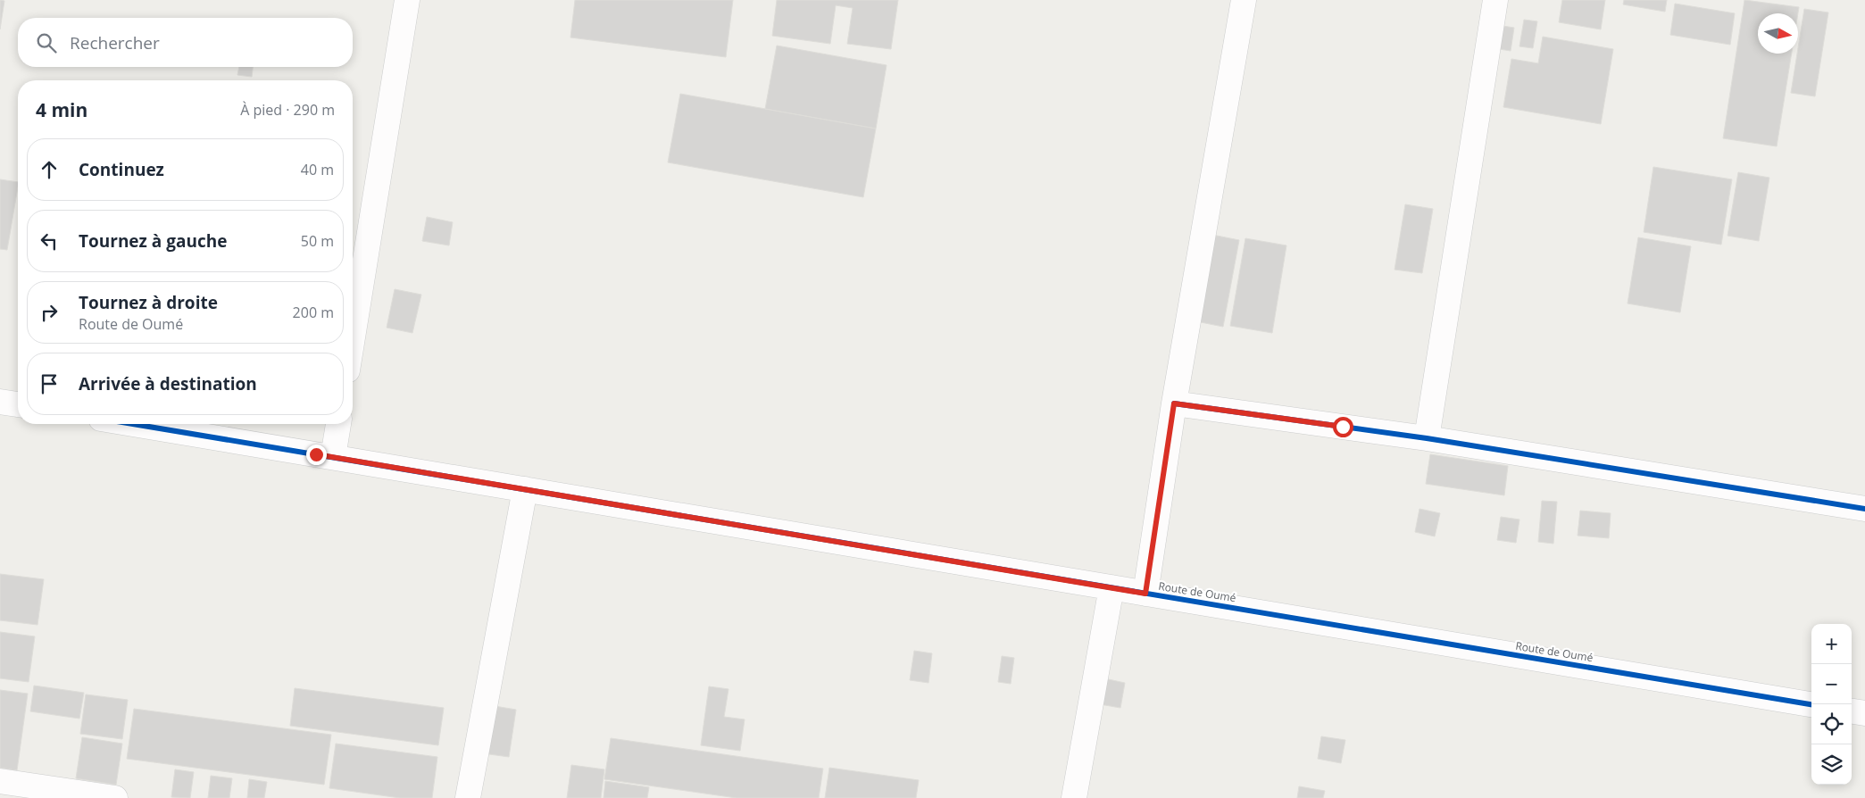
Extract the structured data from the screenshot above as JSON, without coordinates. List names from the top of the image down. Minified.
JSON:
{"streets":{"street":["Route de Oumé"]},"north":"right","page":{"search":"Rechercher","heading":["4 min","À pied · 290 m"],"list":[["Continuez","40 m"],["Tournez à gauche","50 m"],["Tournez à droite","Route de Oumé","200 m"],"Arrivée à destination"],"map_buttons":["+","−"]}}
